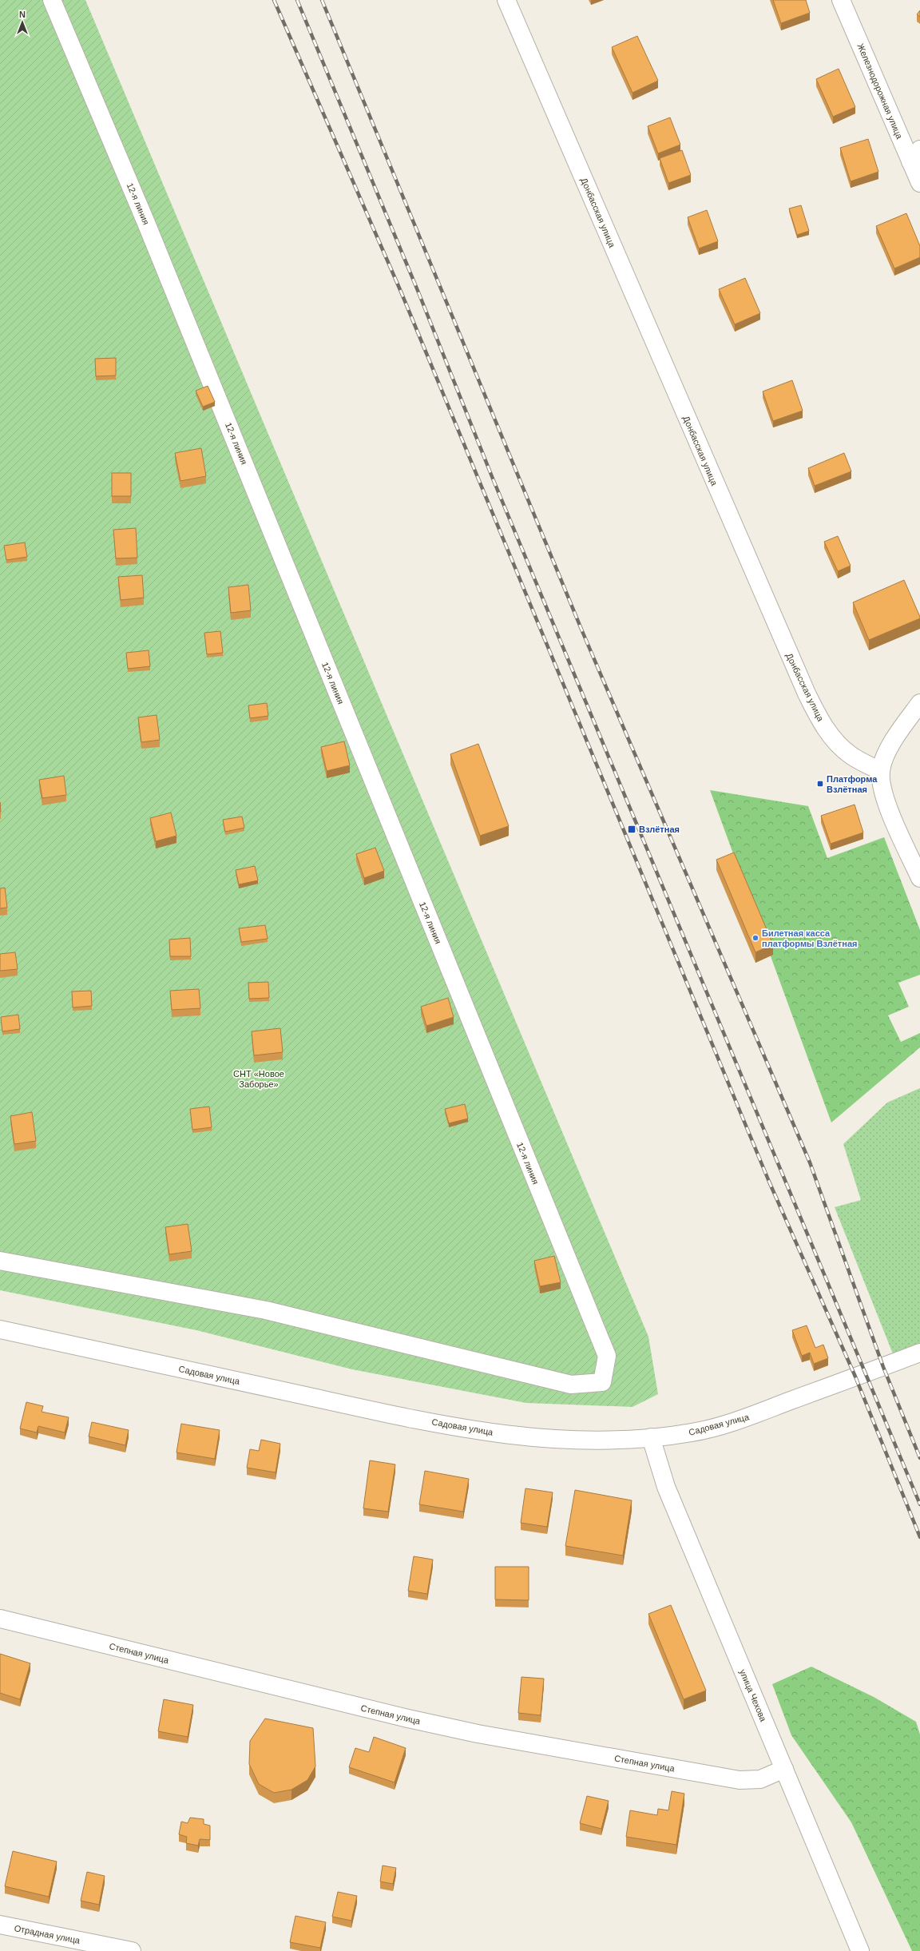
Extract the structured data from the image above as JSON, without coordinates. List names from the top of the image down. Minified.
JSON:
{"streets":{"street":["Железнодорожная улица","12-я линия","Донбасская улица","Садовая улица","Степная улица","улица Чехова","Отрадная улица"]},"crossings":[["Садовая улица","улица Чехова"],["Степная улица","улица Чехова"]],"parks":["СНТ «Новое Заборье»"],"places":{"transit":["Платформа Взлётная","Взлётная"],"other":["Билетная касса платформы Взлётная"]},"north":"top"}
